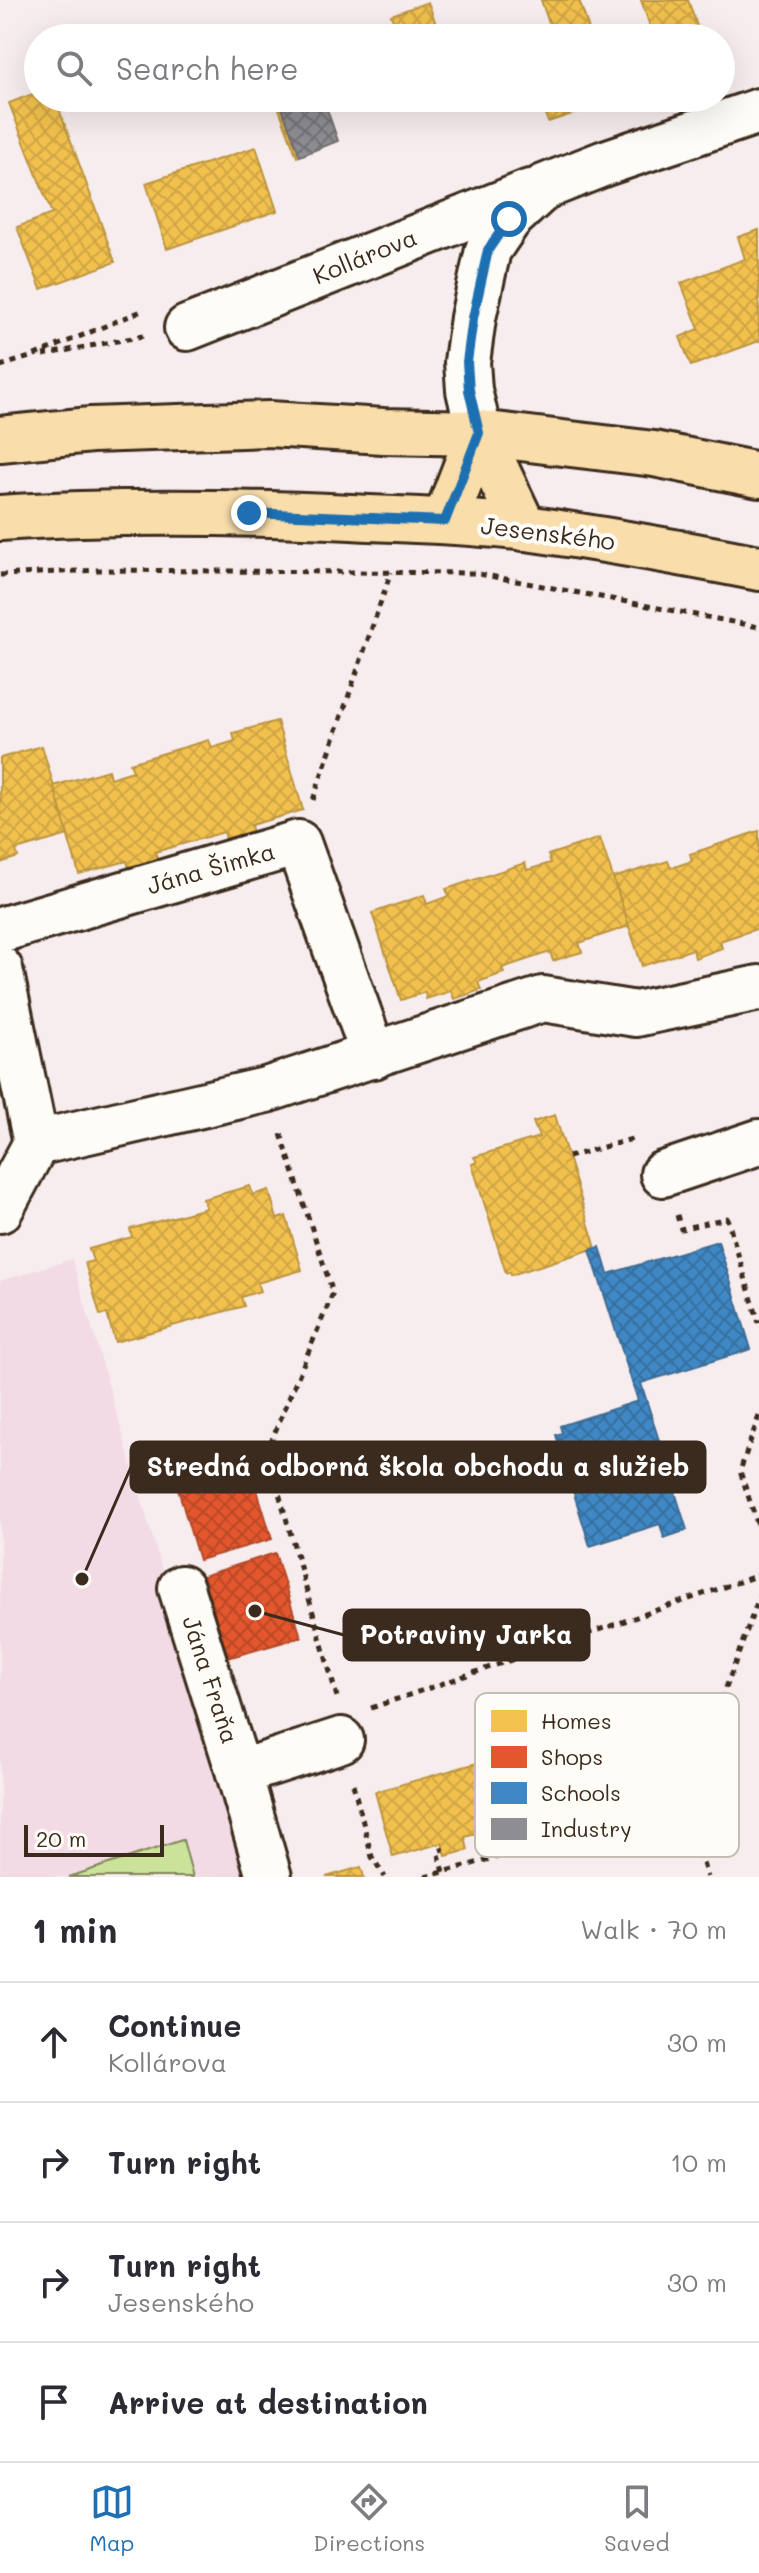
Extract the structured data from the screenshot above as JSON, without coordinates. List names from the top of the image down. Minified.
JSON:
{"streets":{"main road":["Jesenského"],"street":["Kollárova","Jána Šimka","Jána Fraňa"]},"places":["Stredná odborná škola obchodu a služieb","Potraviny Jarka"],"legend":["Homes","Shops","Schools","Industry"],"scale_bar":"20 m","page":{"search":"Search here","scale":"20 m","heading":["1 min","Walk · 70 m"],"list":[["Continue","Kollárova","30 m"],["Turn right","10 m"],["Turn right","Jesenského","30 m"],"Arrive at destination"],"nav":["Map","Directions","Saved"]}}
